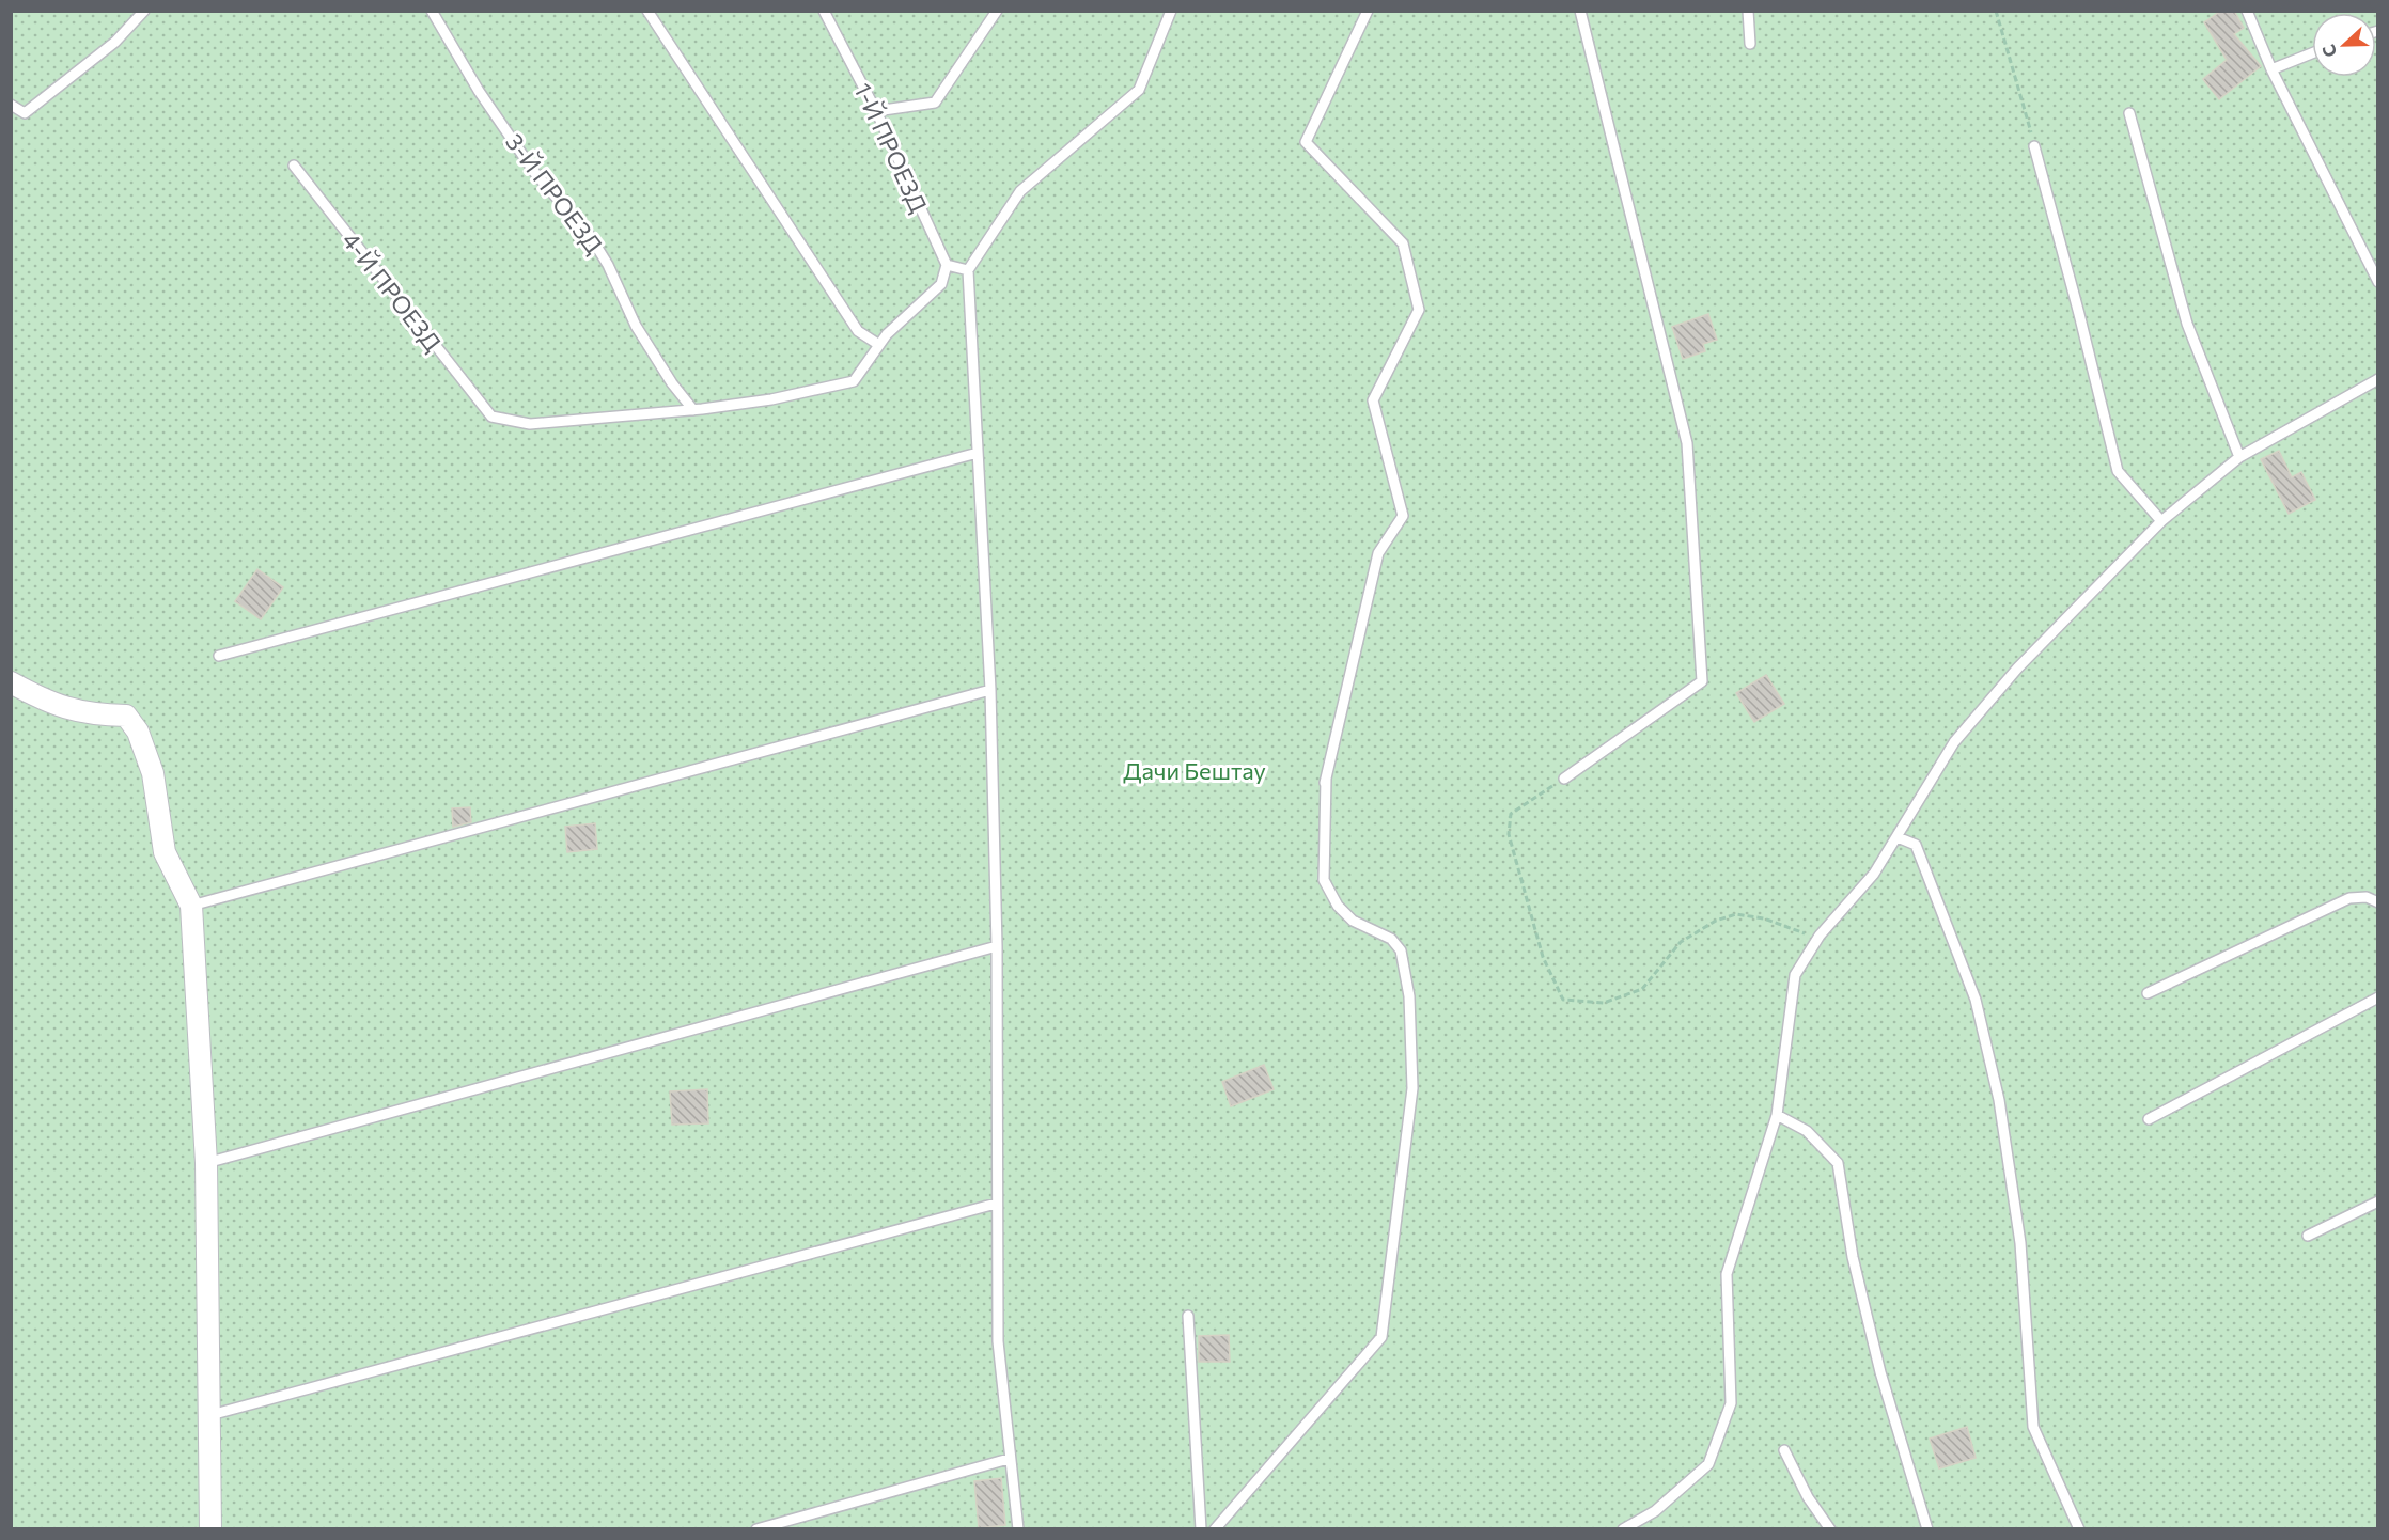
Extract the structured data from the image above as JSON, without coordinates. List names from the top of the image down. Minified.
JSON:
{"streets":{"lane":["1-Й ПРОЕЗД","3-Й ПРОЕЗД","4-Й ПРОЕЗД"]},"crossings":[["3-Й ПРОЕЗД","4-Й ПРОЕЗД"]],"parks":["Дачи Бештау"],"north":"left"}
